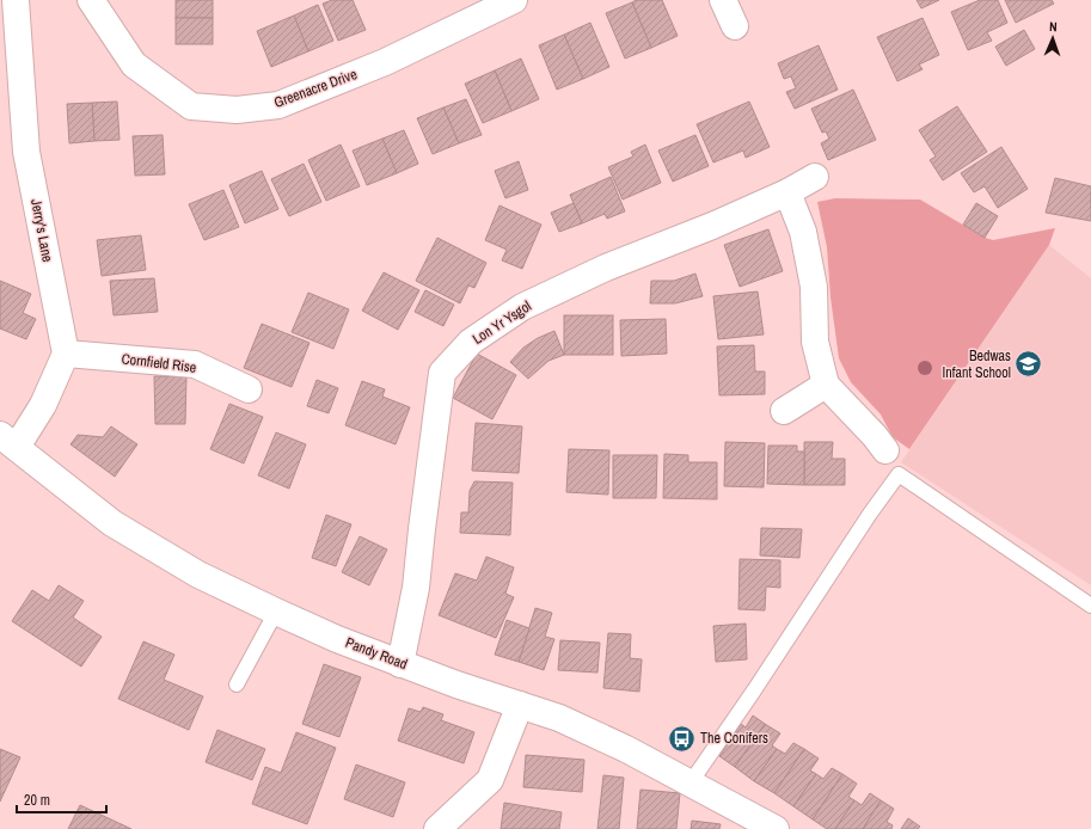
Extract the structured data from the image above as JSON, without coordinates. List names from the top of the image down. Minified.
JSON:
{"streets":{"street":["Greenacre Drive","Jerry's Lane","Lon Yr Ysgol","Cornfield Rise","Pandy Road"]},"crossings":[["Jerry's Lane","Cornfield Rise"],["Lon Yr Ysgol","Pandy Road"]],"places":{"school or university":["Bedwas Infant School"],"bus stop":["The Conifers"]},"scale_bar":"20 m","north":"top"}
